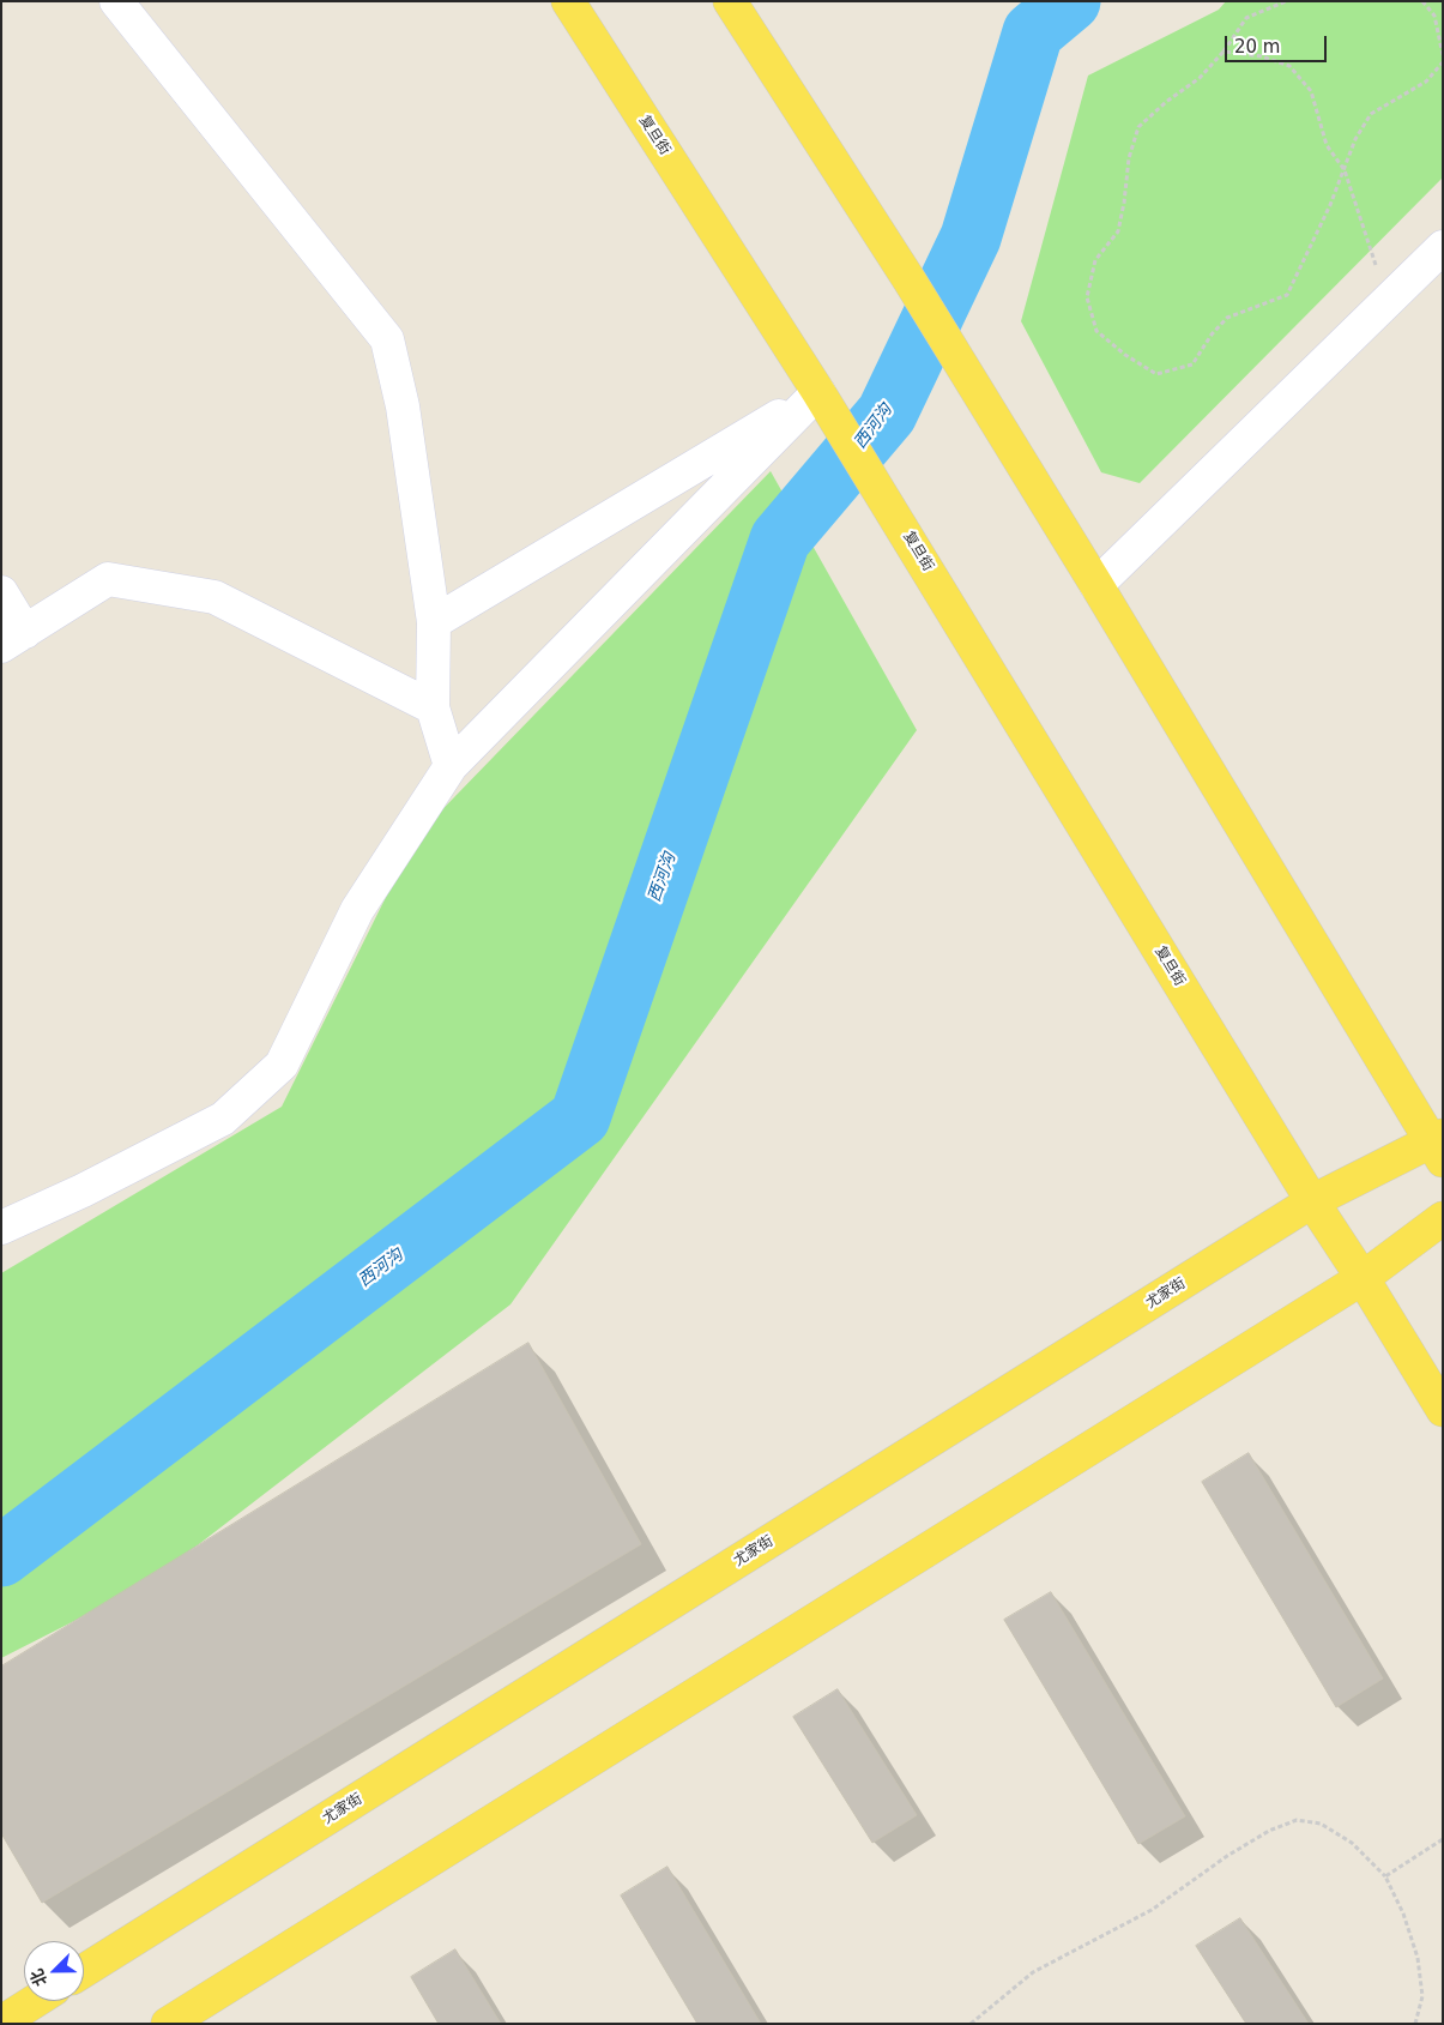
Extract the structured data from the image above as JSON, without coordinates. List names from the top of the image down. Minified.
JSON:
{"streets":{"main road":["复旦街","尤家街"]},"crossings":[["复旦街","尤家街"]],"water":["西河沟"],"scale_bar":"20 m","north":"bottom left"}
